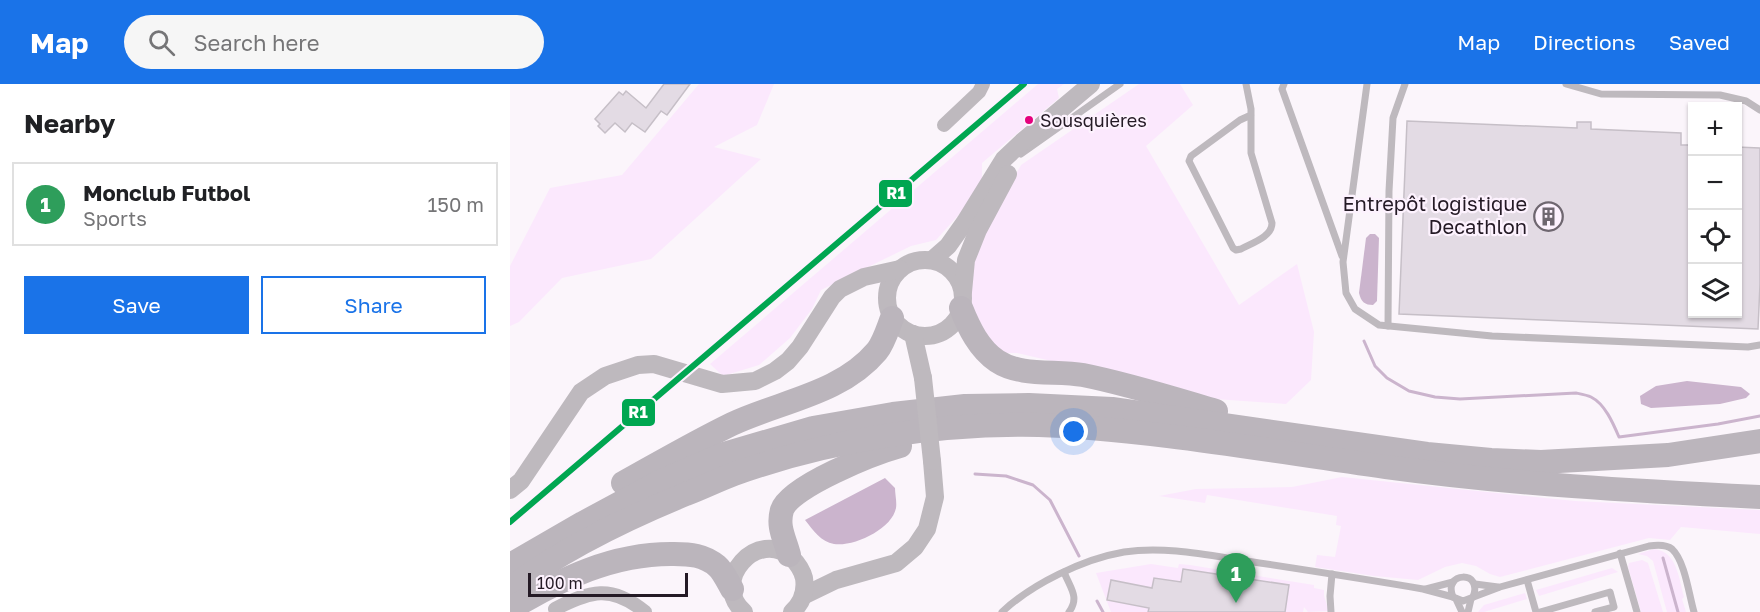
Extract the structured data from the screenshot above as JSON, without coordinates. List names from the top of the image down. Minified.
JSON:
{"places":{"other":["Sousquières"],"building":["Entrepôt logistique Decathlon"]},"lines":["transit line R1"],"scale_bar":"100 m","page":{"header":"Map","search":"Search here","nav":["Map","Directions","Saved"],"heading":"Nearby","map_buttons":["+","−"],"list":[{"mark":"1","name":"Monclub Futbol","note":"Sports","value":"150 m"}],"buttons":["Save","Share"],"pins":"1","scale":"100 m"}}
